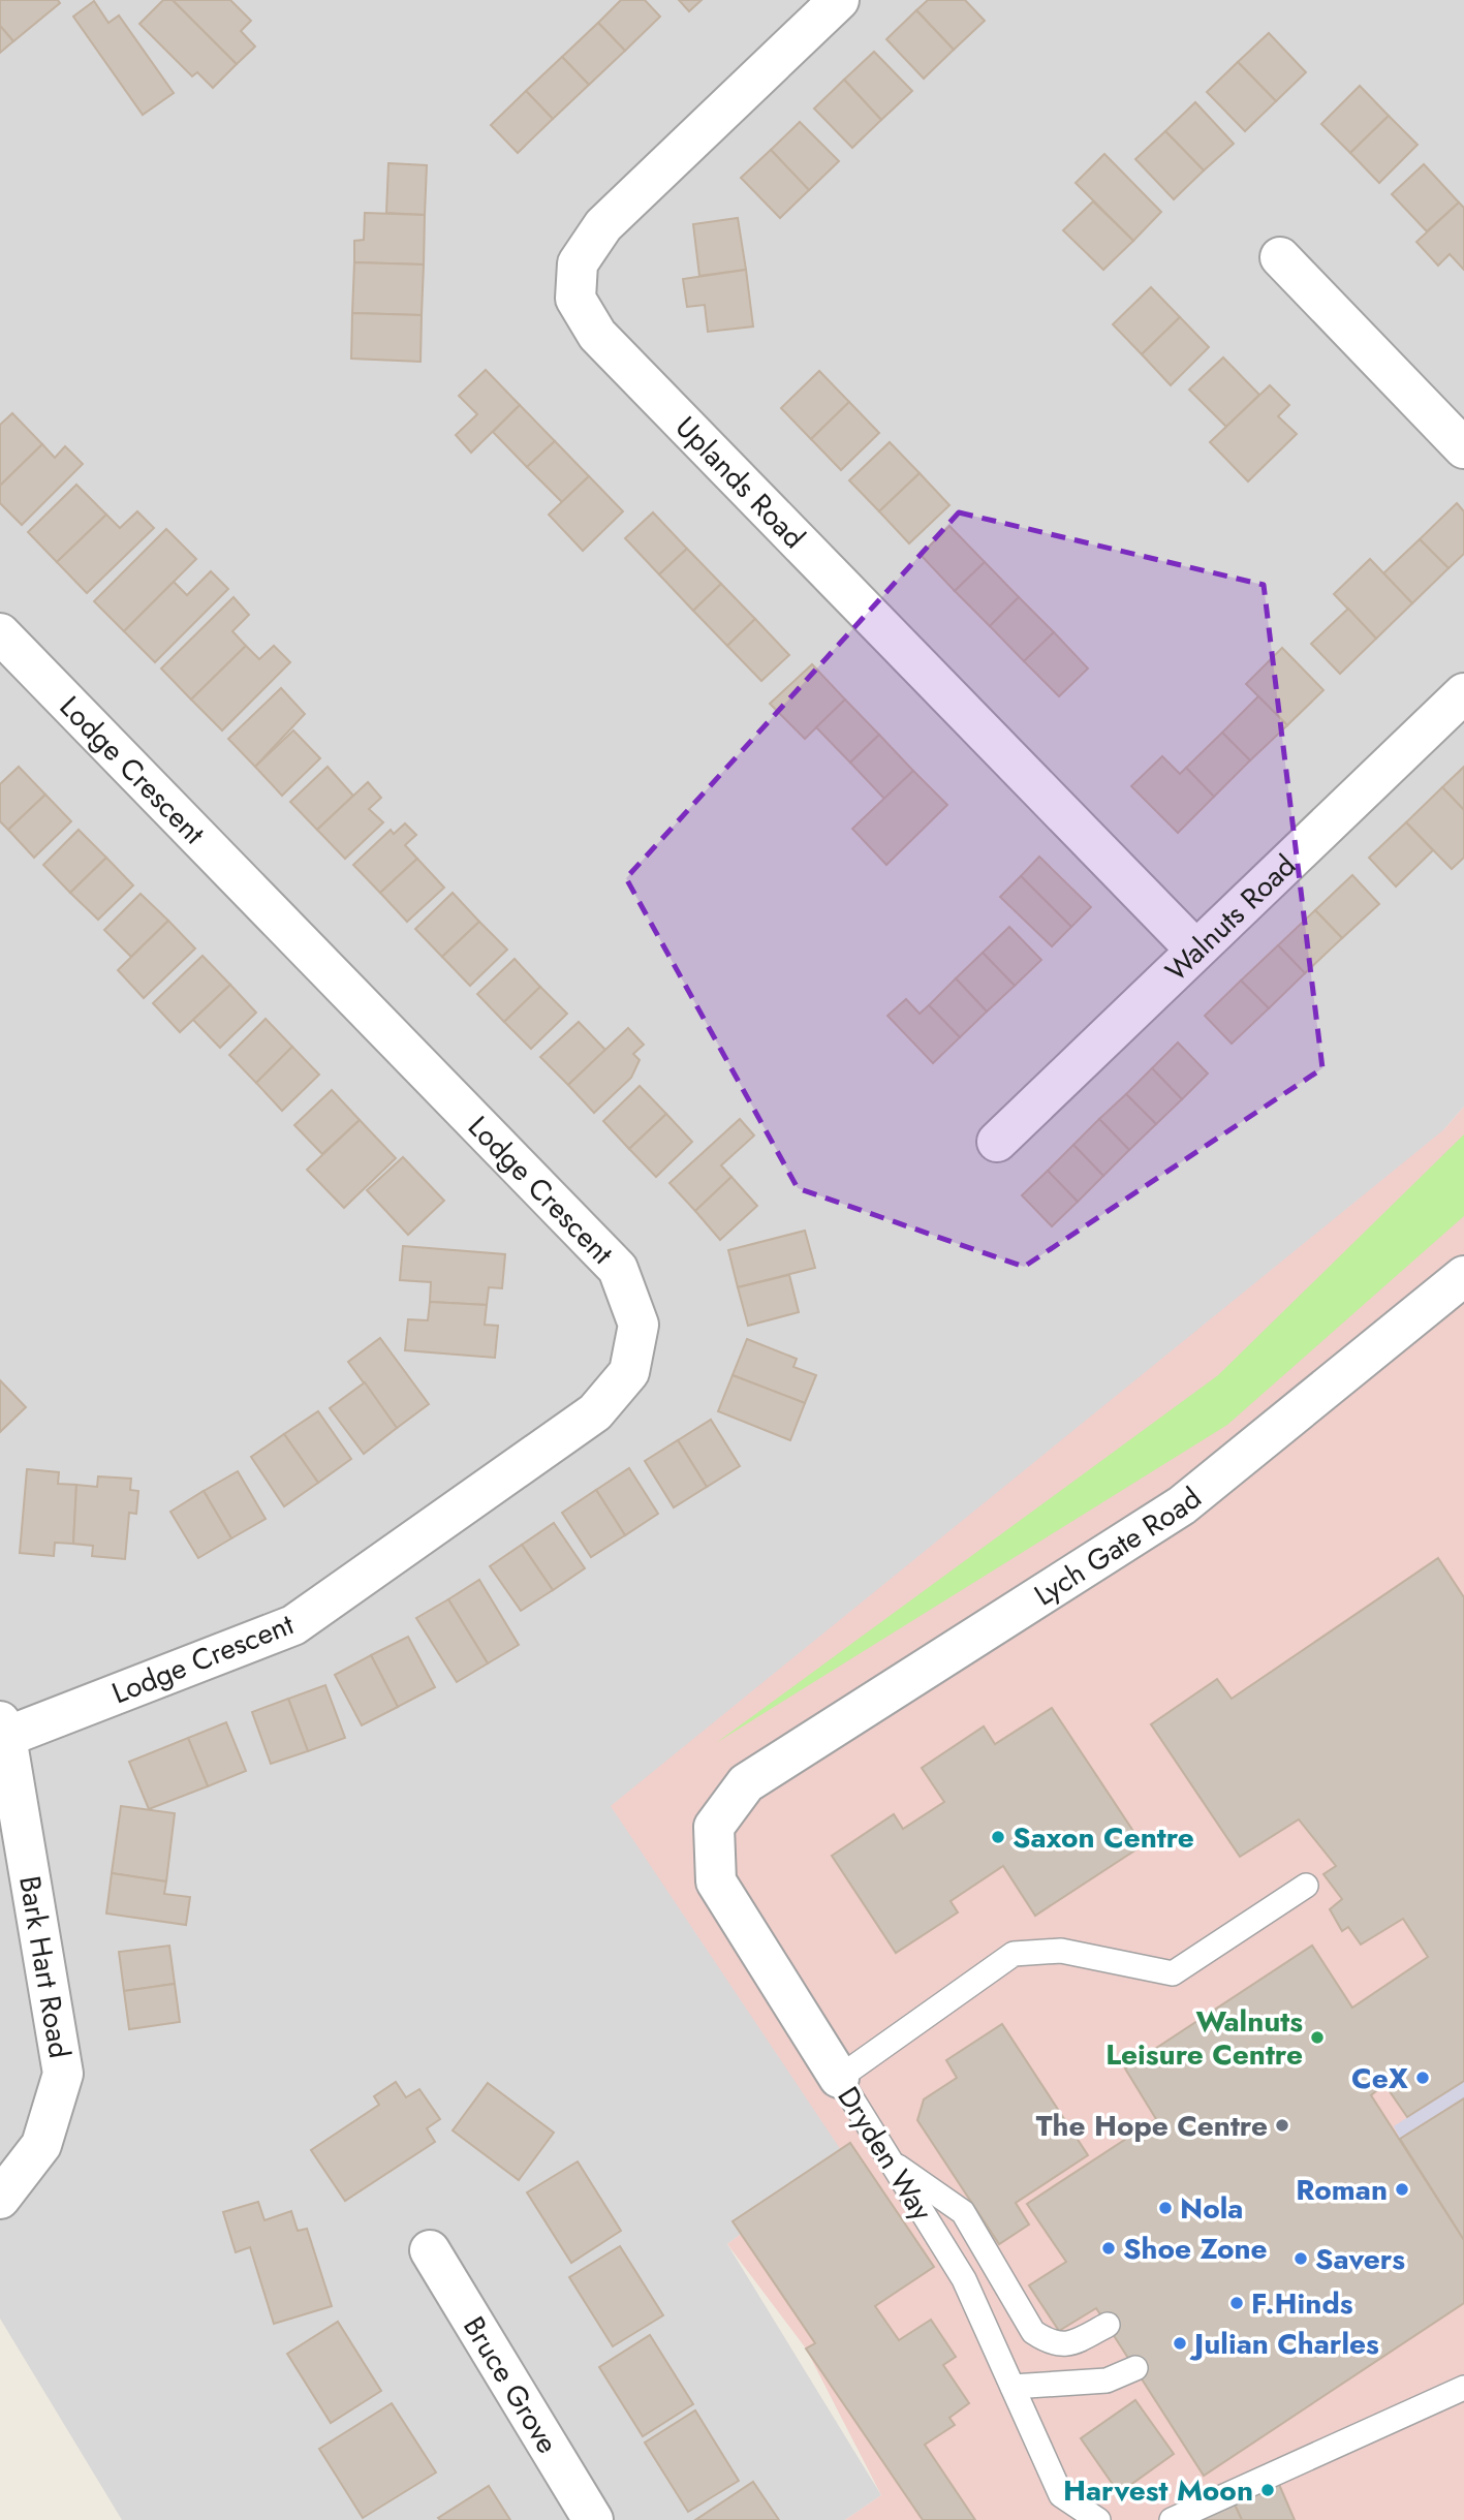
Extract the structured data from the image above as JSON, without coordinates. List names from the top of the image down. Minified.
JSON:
{"streets":{"street":["Uplands Road","Lodge Crescent","Walnuts Road","Lych Gate Road","Bark Hart Road","Dryden Way","Bruce Grove"]},"crossings":[["Uplands Road","Walnuts Road"],["Lodge Crescent","Bark Hart Road"],["Lych Gate Road","Dryden Way"]],"places":["Saxon Centre","Walnuts Leisure Centre","CeX","The Hope Centre","Roman","Nola","Shoe Zone","Savers","F.Hinds","Julian Charles","Harvest Moon"]}
